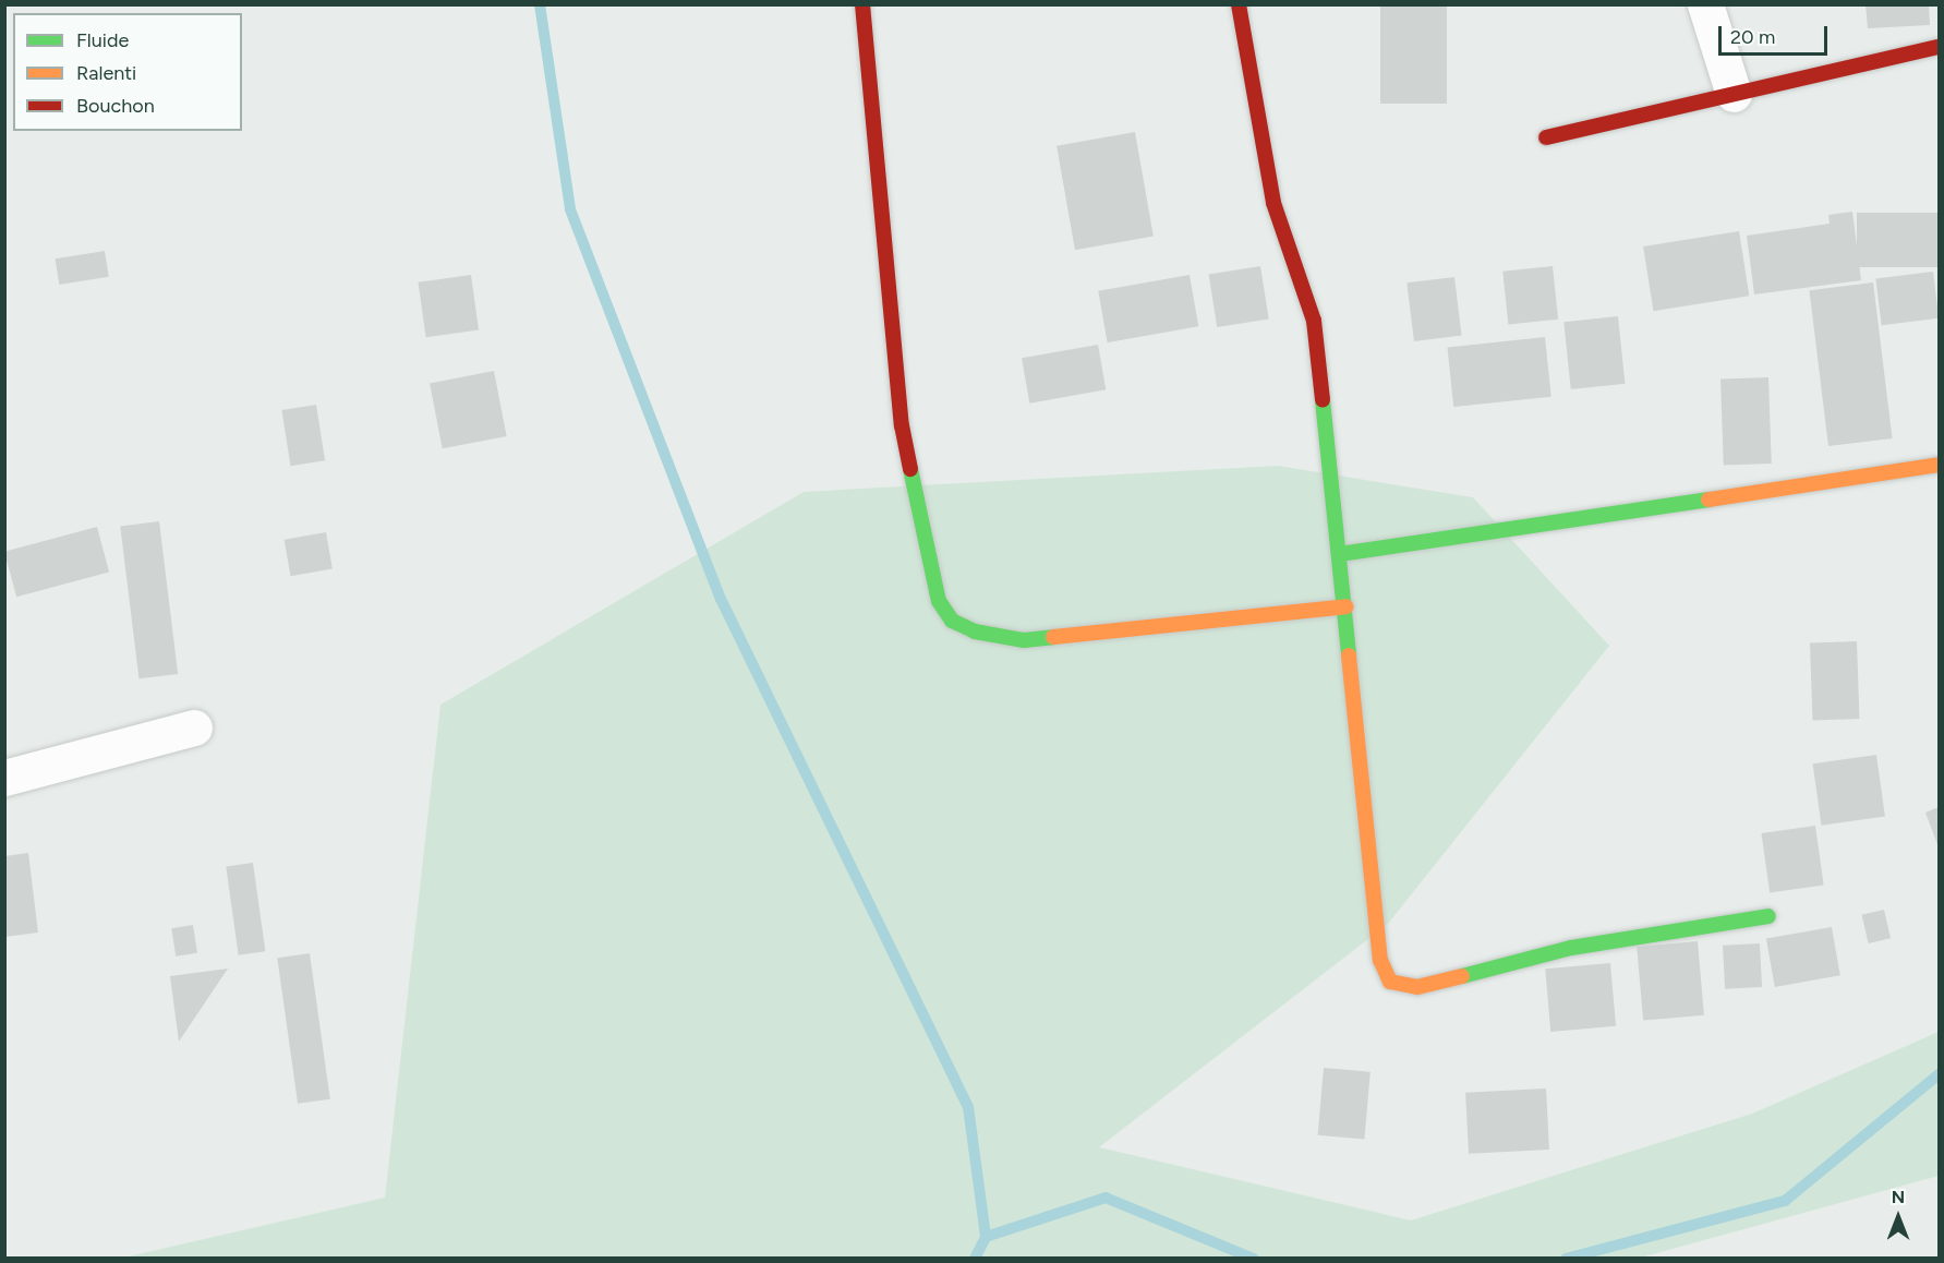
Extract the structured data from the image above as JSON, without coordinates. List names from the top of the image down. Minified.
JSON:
{"legend":["Fluide","Ralenti","Bouchon"],"scale_bar":"20 m","north":"top"}
